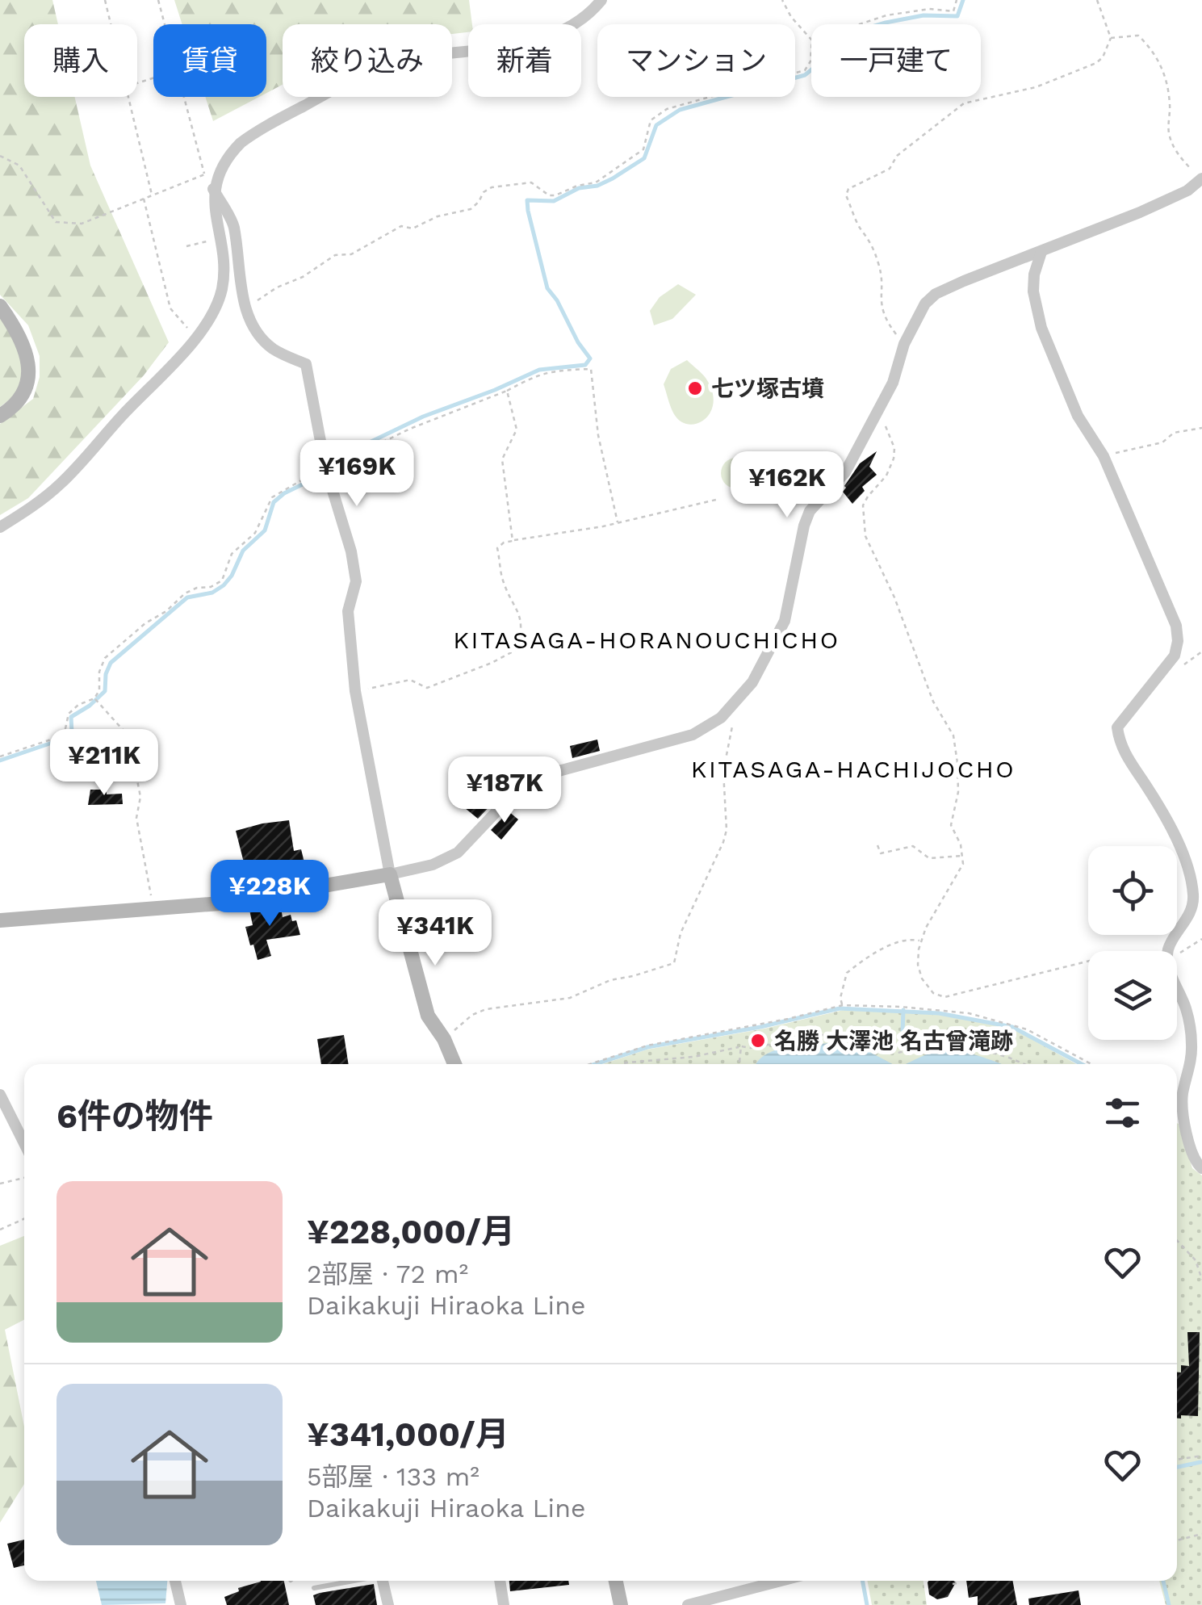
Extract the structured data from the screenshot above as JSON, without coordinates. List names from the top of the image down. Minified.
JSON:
{"districts":["KITASAGA-HORANOUCHICHO","KITASAGA-HACHIJOCHO"],"places":["七ツ塚古墳","名勝 大澤池 名古曾滝跡"],"page":{"chip":["購入","賃貸","絞り込み","新着","マンション","一戸建て"],"price":["¥169K","¥162K","¥211K","¥187K","¥228K","¥341K"],"heading":"6件の物件","list":[{"name":"¥228,000/月","note":"2部屋 · 72 m² · Daikakuji Hiraoka Line"},{"name":"¥341,000/月","note":"5部屋 · 133 m² · Daikakuji Hiraoka Line"}]}}
